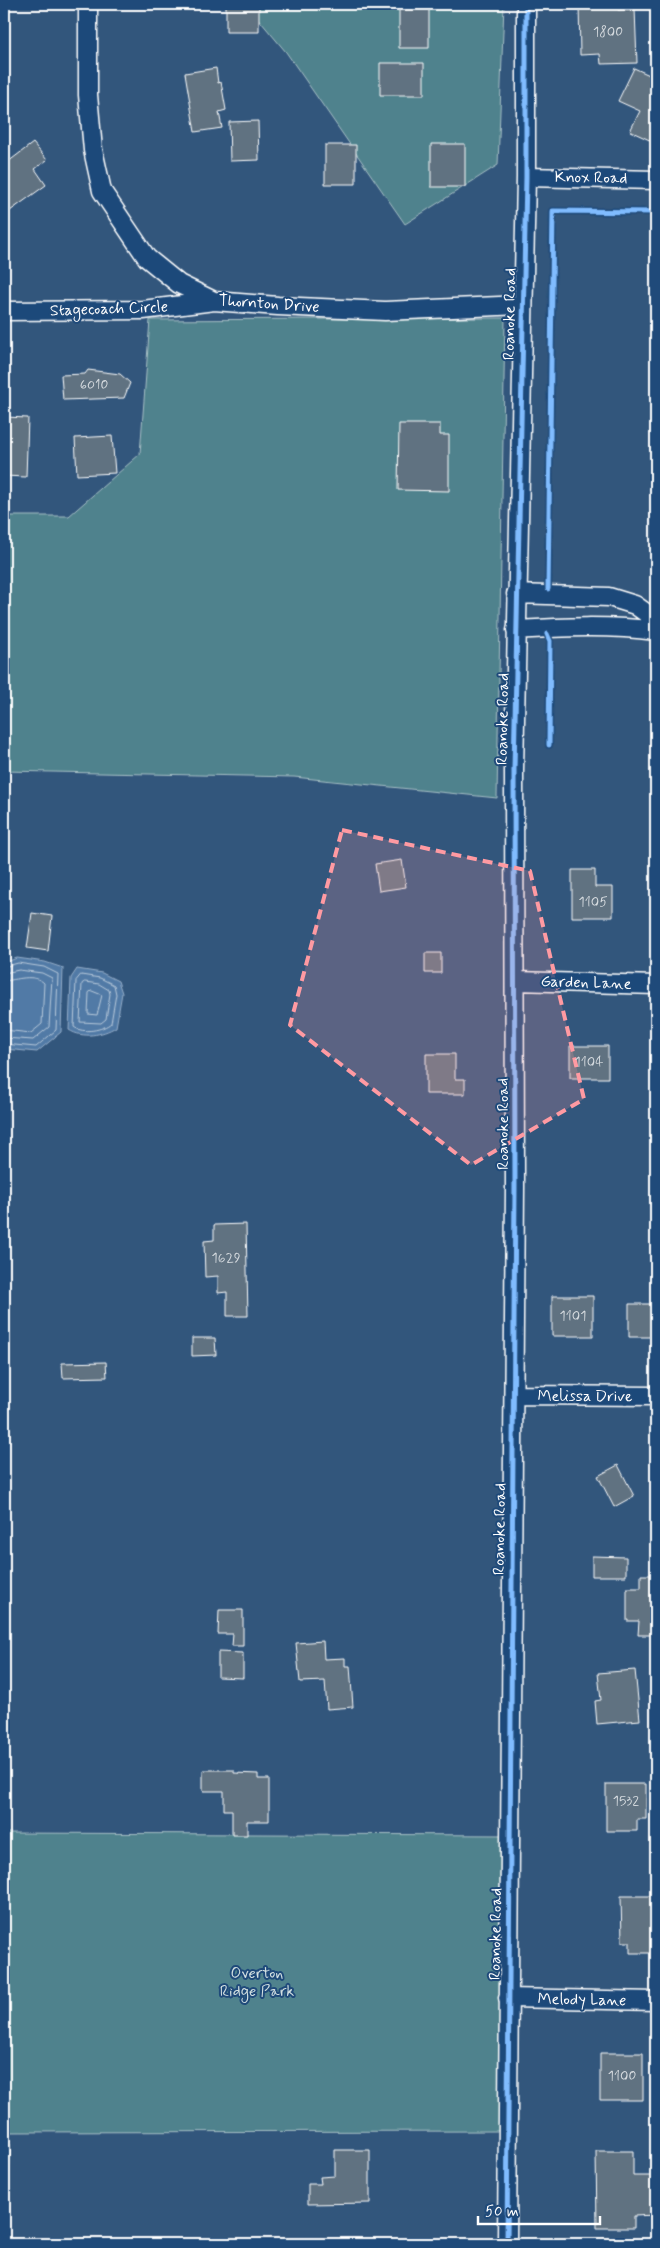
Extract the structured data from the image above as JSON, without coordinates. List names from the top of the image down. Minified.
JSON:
{"streets":{"street":["Knox Road","Thornton Drive","Stagecoach Circle","Roanoke Road","Garden Lane","Melissa Drive","Melody Lane"]},"crossings":[["Knox Road","Roanoke Road"],["Thornton Drive","Stagecoach Circle"],["Thornton Drive","Roanoke Road"],["Roanoke Road","Garden Lane"],["Roanoke Road","Melissa Drive"],["Roanoke Road","Melody Lane"]],"parks":["Overton Ridge Park"],"house_numbers":["1800","6010","1105","1104","1629","1101","1532","1100"],"scale_bar":"50 m"}
